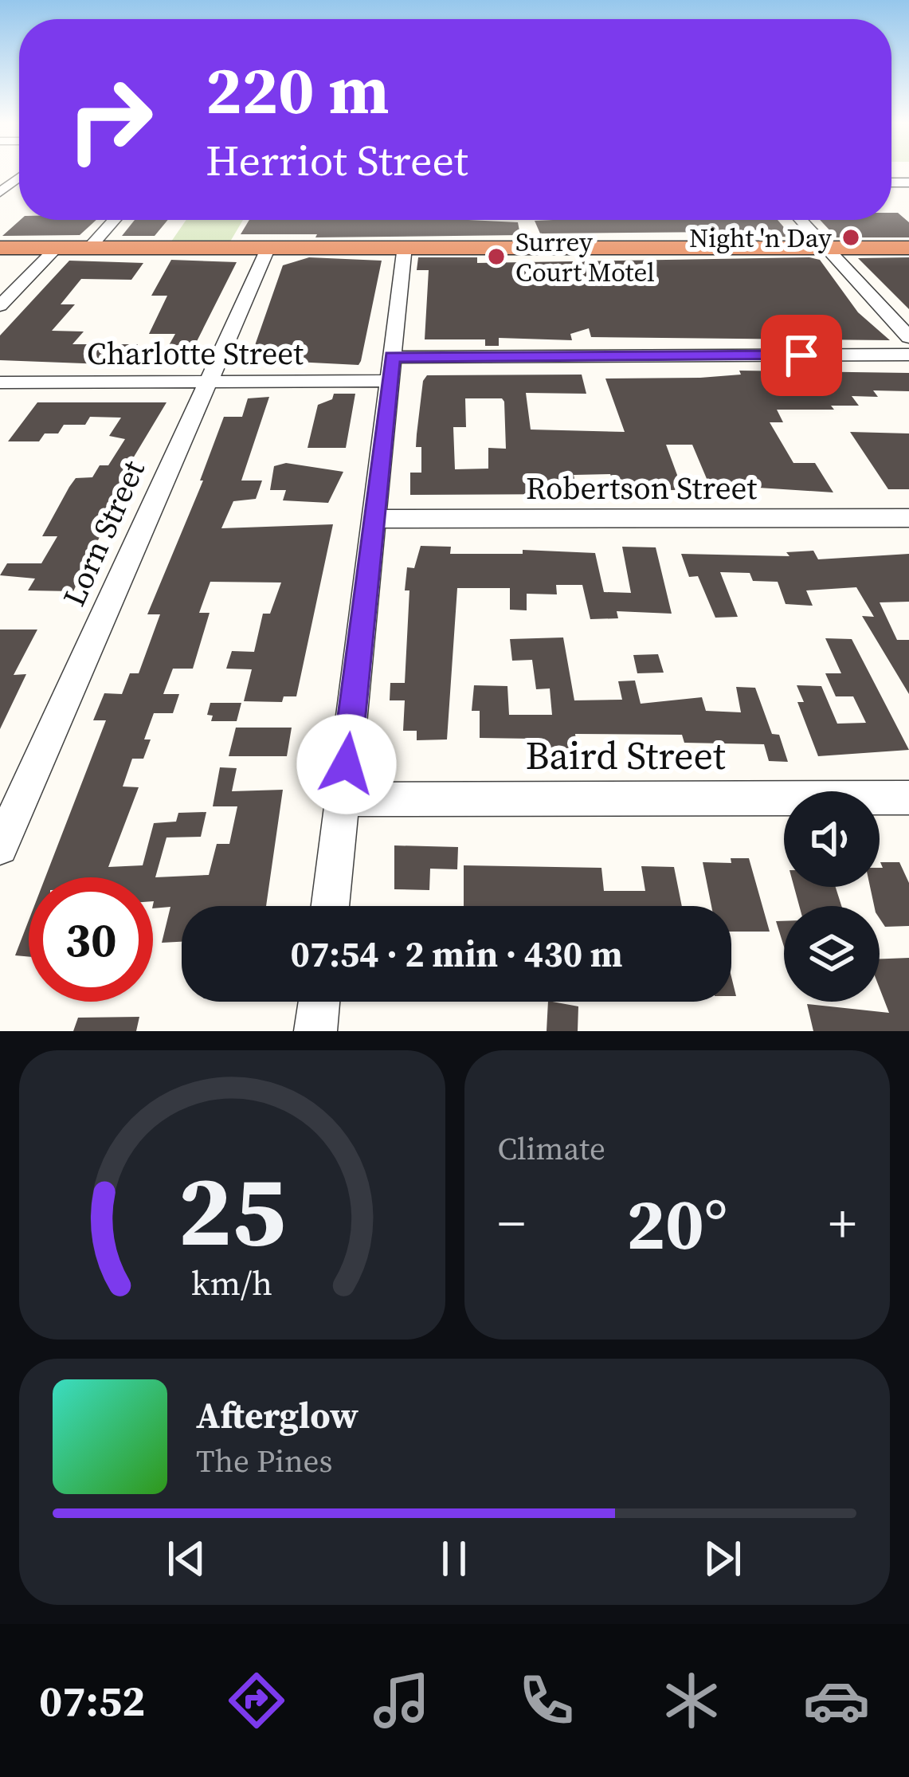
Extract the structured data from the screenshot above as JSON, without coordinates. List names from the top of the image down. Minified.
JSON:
{"streets":{"street":["Charlotte Street","Robertson Street","Lorn Street","Baird Street"]},"crossings":[["Charlotte Street","Lorn Street"]],"places":["Night 'n Day","Surrey Court Motel"],"page":{"turn":["220 m","Herriot Street"],"limit":"30","trip":"07:54 · 2 min · 430 m","tile":"Climate","heat":["−","20°","+"],"song":["Afterglow","The Pines"],"tabs":"07:52","gauge":["25","km/h"]}}
